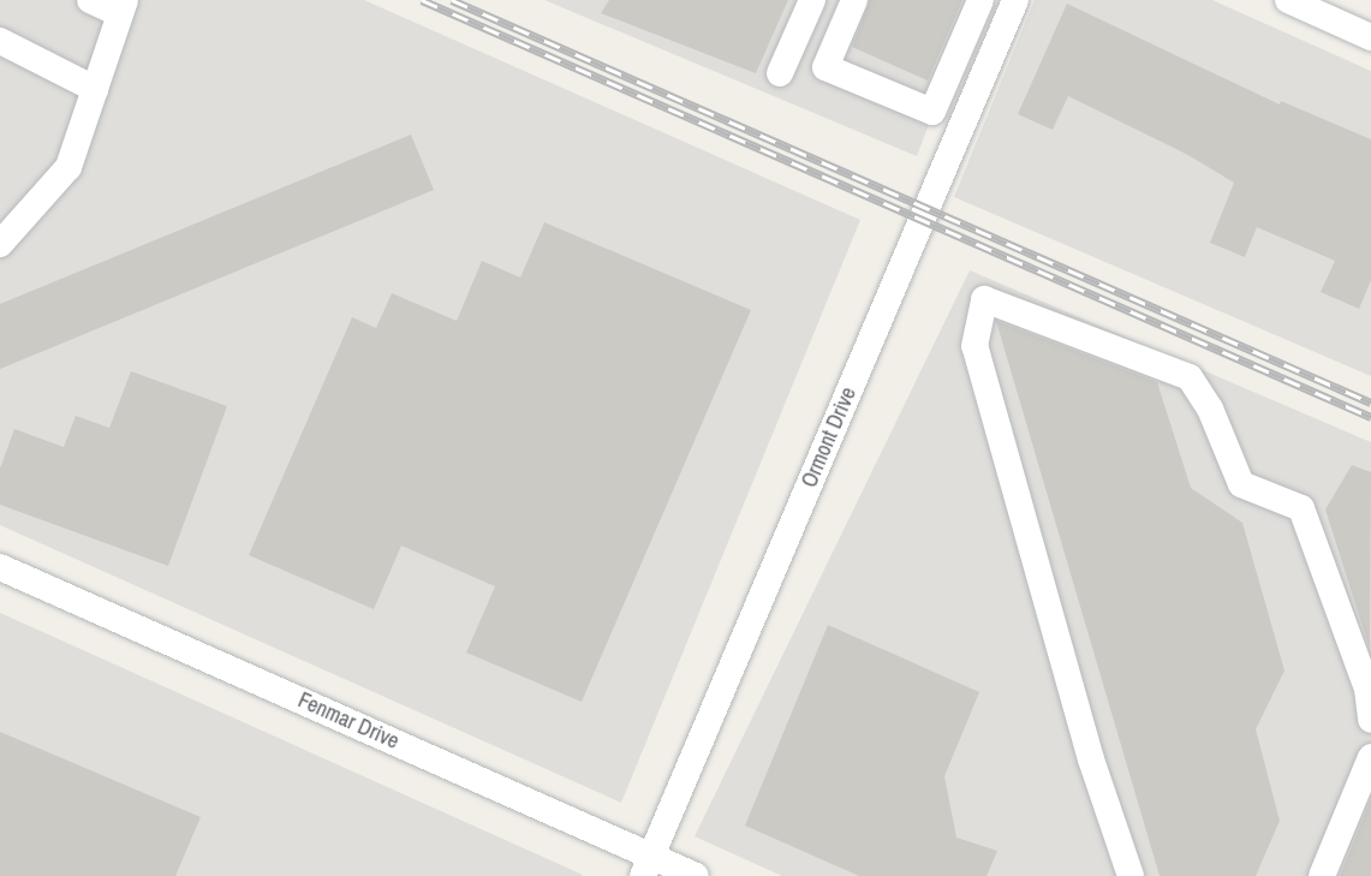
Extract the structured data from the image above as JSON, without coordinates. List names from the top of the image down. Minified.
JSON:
{"streets":{"street":["Ormont Drive","Fenmar Drive"]},"crossings":[["Ormont Drive","Fenmar Drive"]]}
